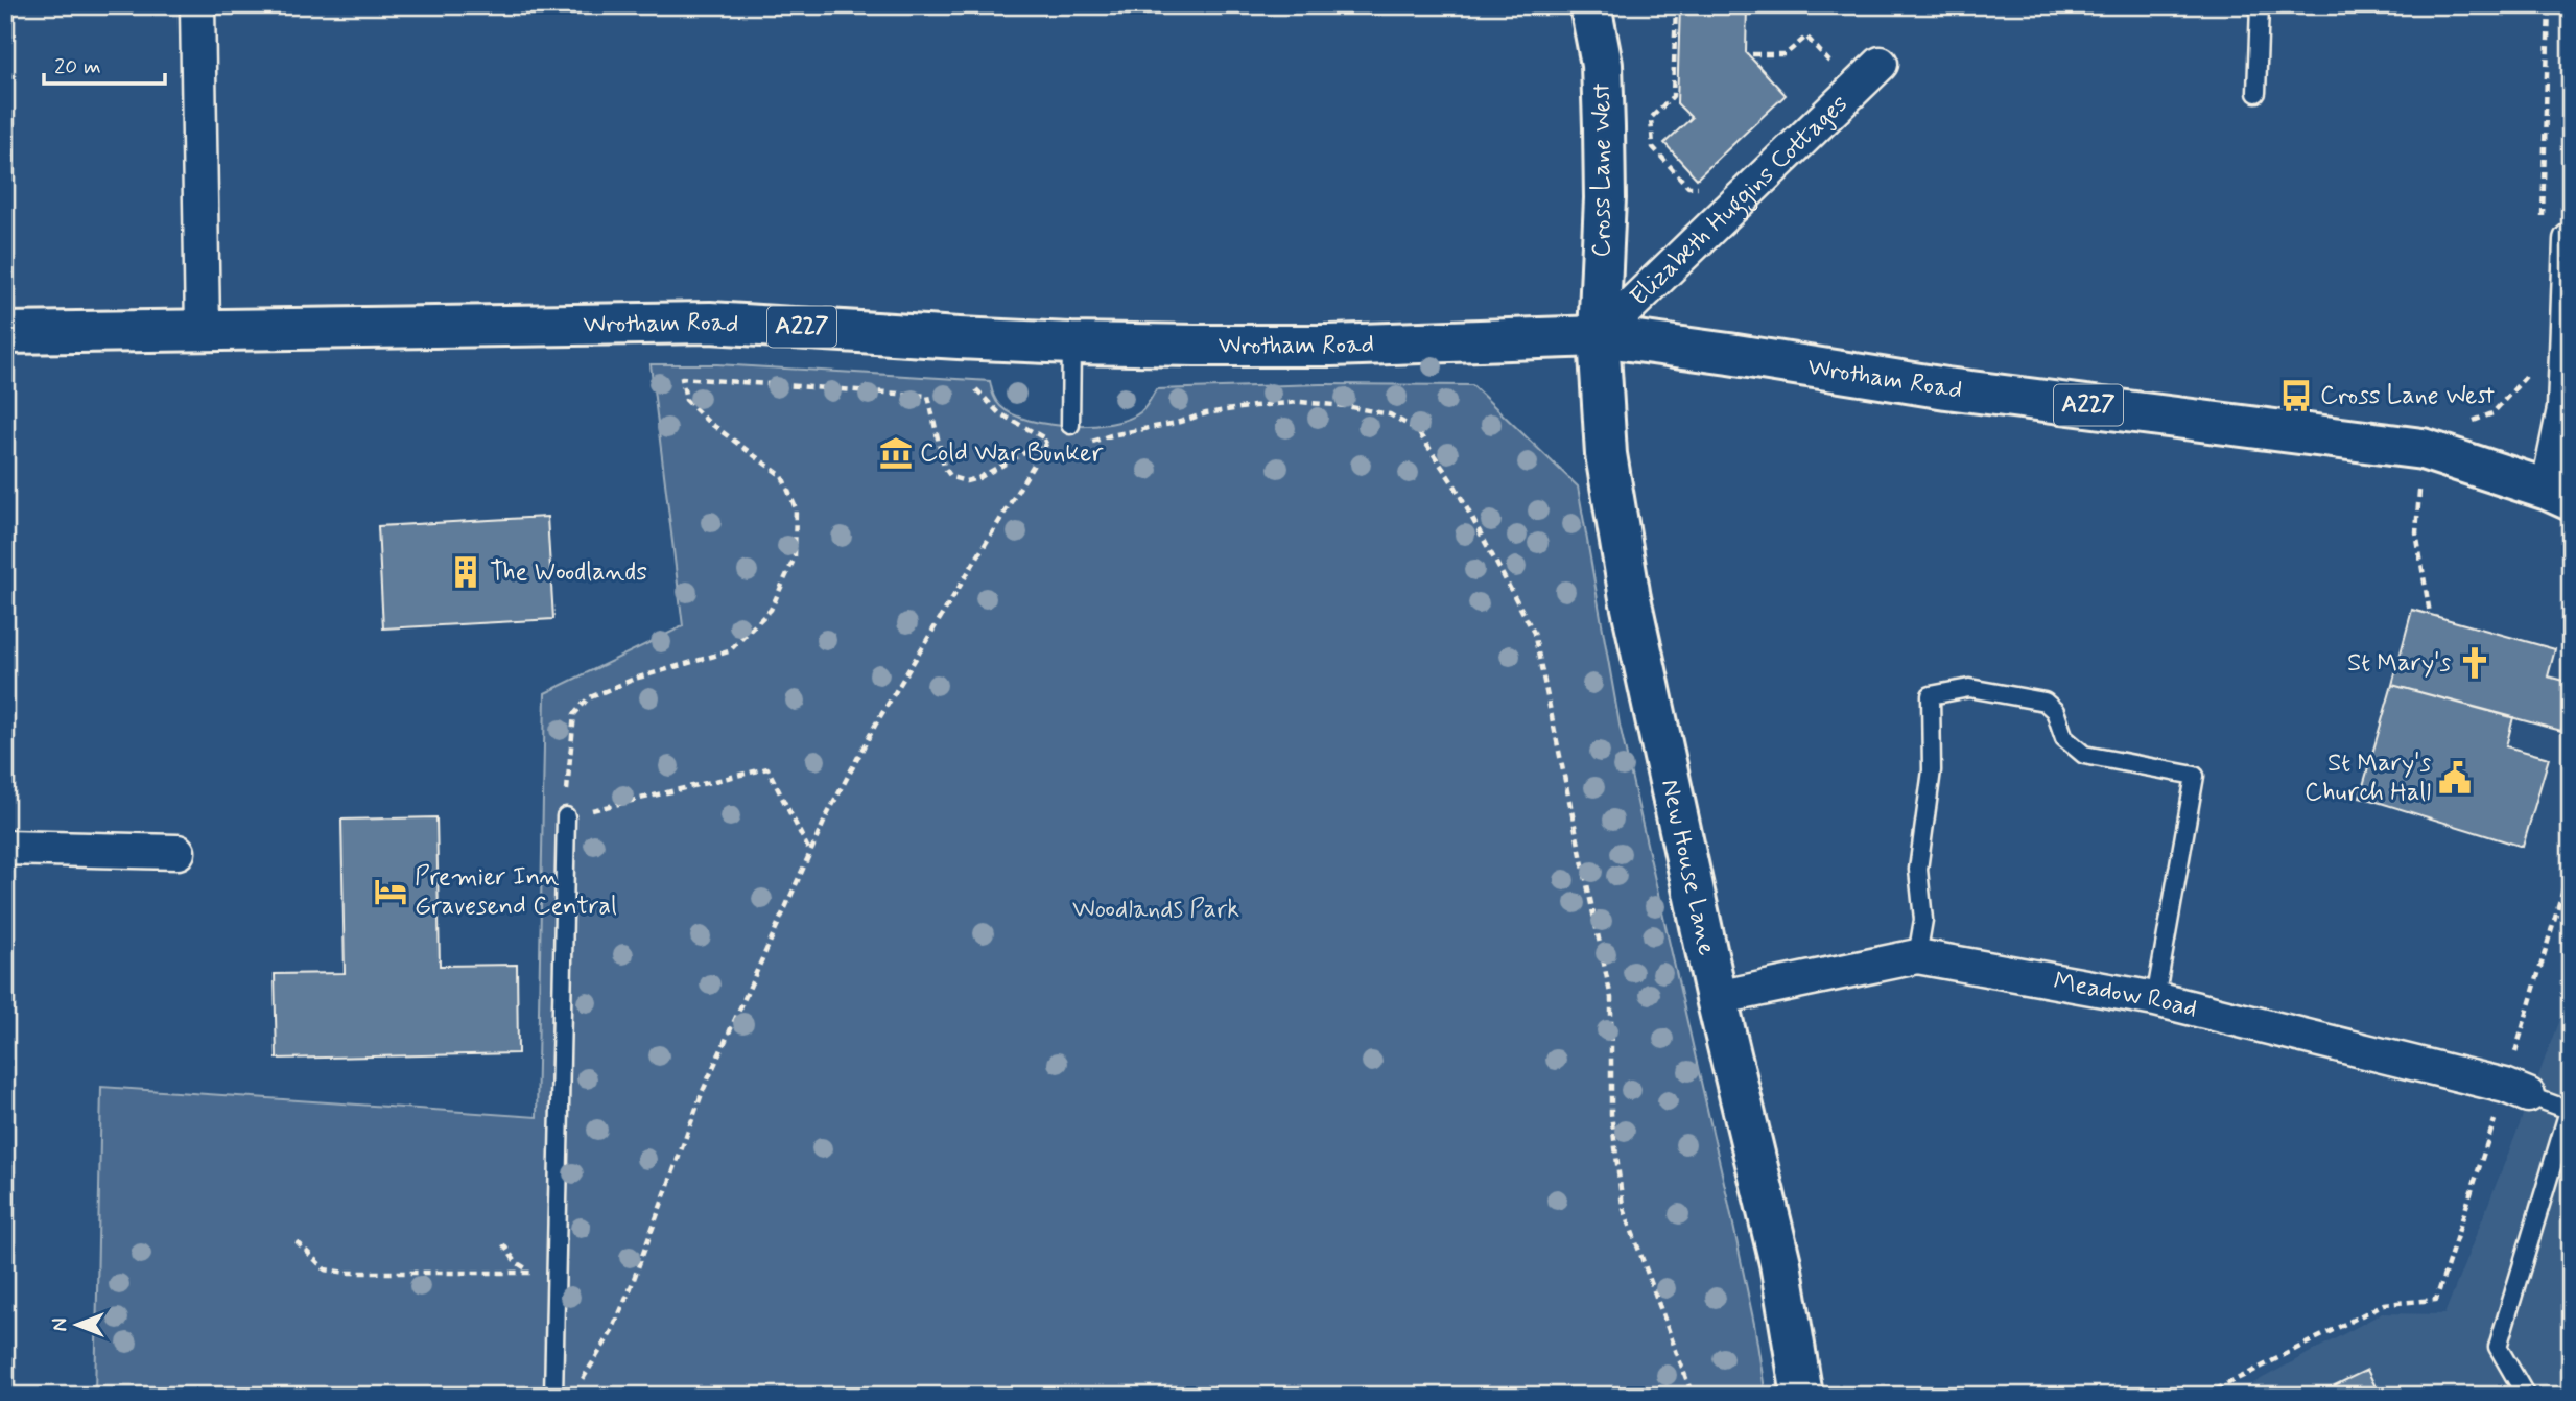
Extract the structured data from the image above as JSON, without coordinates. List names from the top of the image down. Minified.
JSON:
{"streets":{"main road":["Cross Lane West","Wrotham Road","A227","New House Lane"],"street":["Elizabeth Huggins Cottages","Meadow Road"]},"crossings":[["Cross Lane West","Elizabeth Huggins Cottages"],["Cross Lane West","Wrotham Road"],["Cross Lane West","New House Lane"],["Elizabeth Huggins Cottages","Wrotham Road"],["Elizabeth Huggins Cottages","New House Lane"],["Wrotham Road","New House Lane"],["New House Lane","Meadow Road"]],"parks":["Woodlands Park"],"places":{"bus stop":["Cross Lane West"],"museum":["Cold War Bunker"],"building":["The Woodlands"],"church":["St Mary's"],"public building":["St Mary's Church Hall"],"hotel":["Premier Inn Gravesend Central"]},"scale_bar":"20 m","north":"left"}
